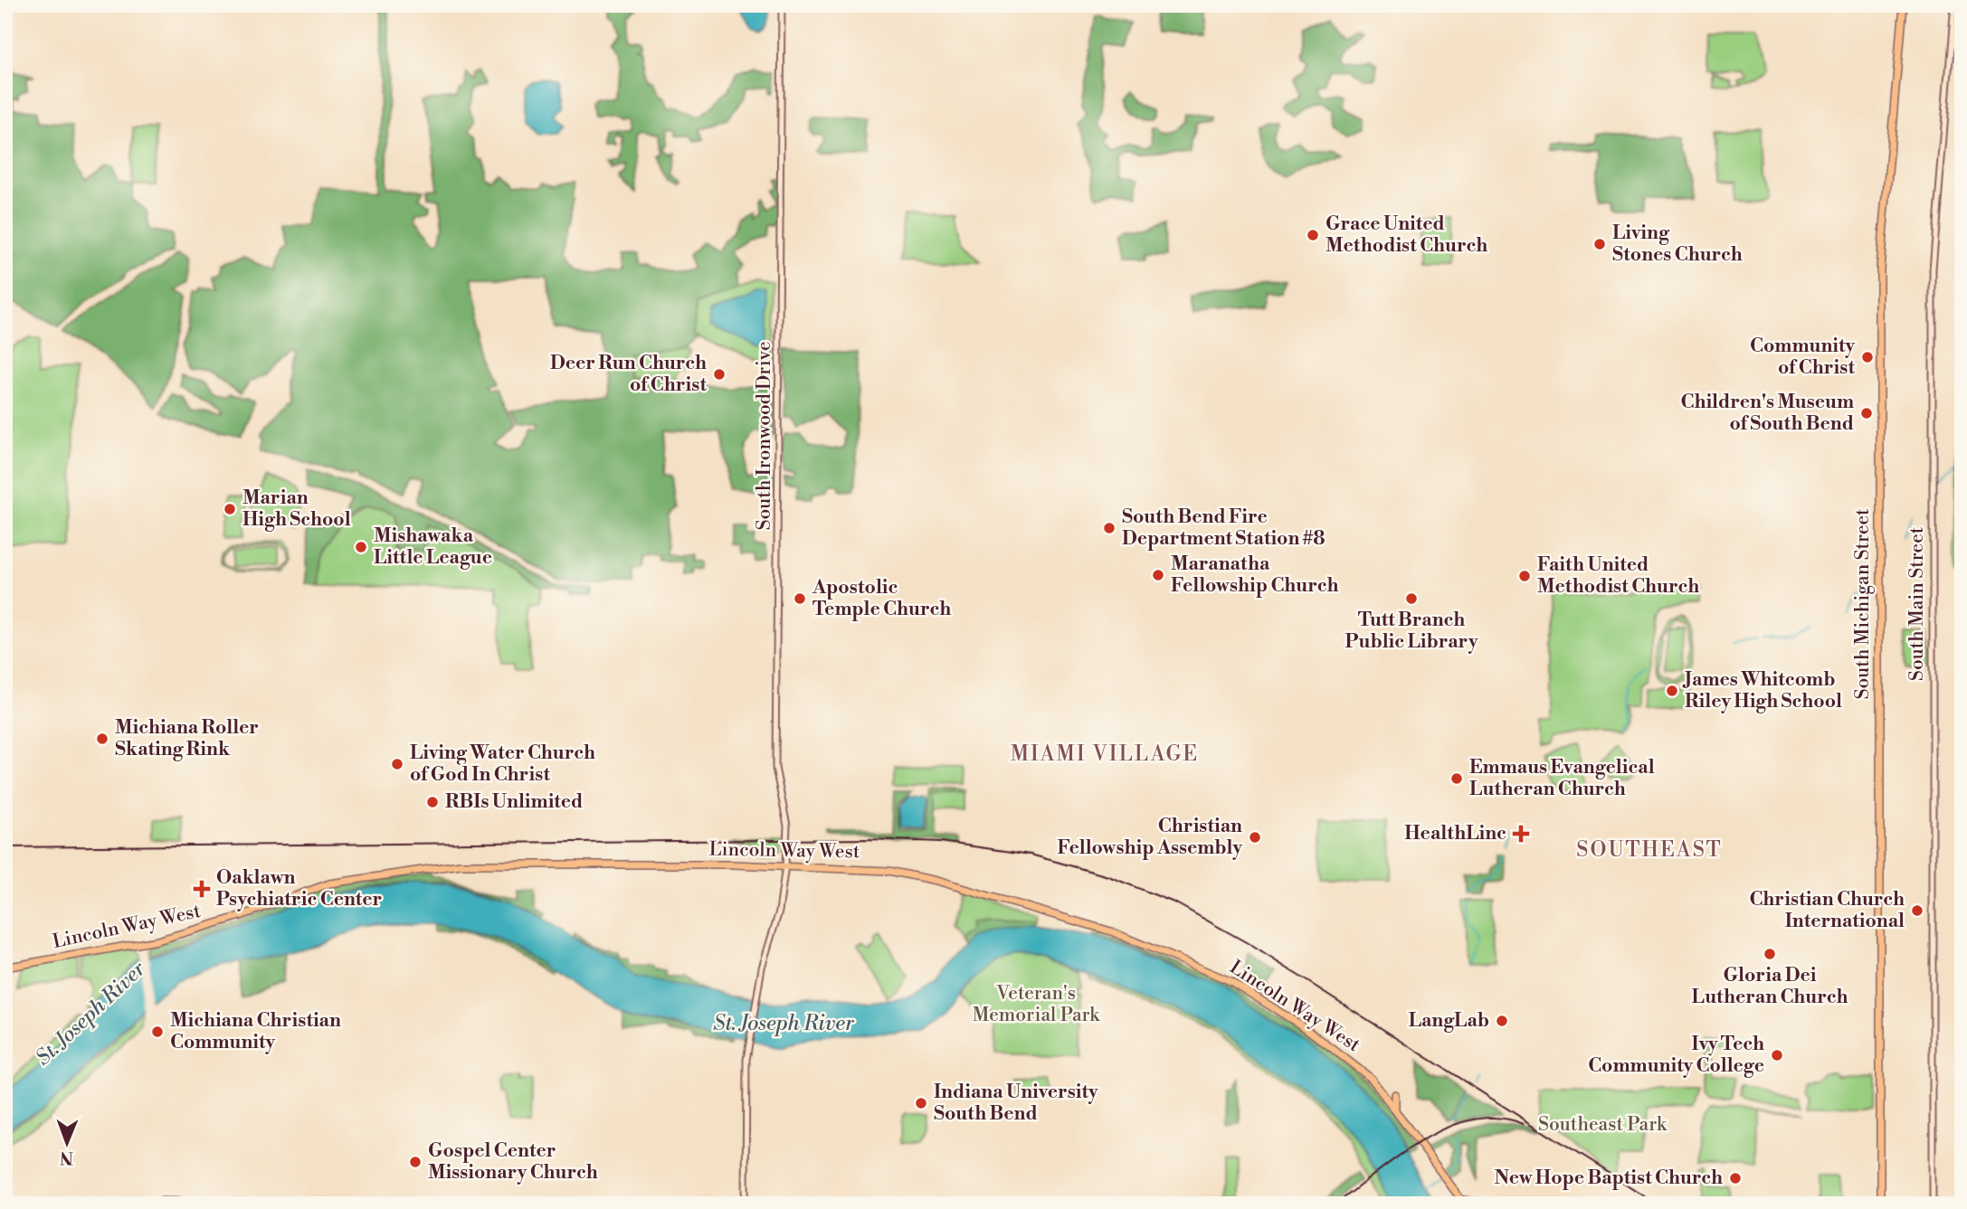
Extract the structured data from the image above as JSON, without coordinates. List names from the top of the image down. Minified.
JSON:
{"streets":{"main road":["South Ironwood Drive","South Michigan Street","South Main Street","Lincoln Way West"]},"crossings":[["South Ironwood Drive","Lincoln Way West"]],"districts":["MIAMI VILLAGE","SOUTHEAST"],"water":["St. Joseph River"],"parks":["Veteran's Memorial Park","Southeast Park"],"places":{"other":["Grace United Methodist Church","Living Stones Church","Community of Christ","Deer Run Church of Christ","Children's Museum of South Bend","Marian High School","South Bend Fire Department Station #8","Mishawaka Little League","Maranatha Fellowship Church","Faith United Methodist Church","Apostolic Temple Church","Tutt Branch Public Library","James Whitcomb Riley High School","Michiana Roller Skating Rink","Living Water Church of God In Christ","Emmaus Evangelical Lutheran Church","RBIs Unlimited","Christian Fellowship Assembly","Christian Church International","Gloria Dei Lutheran Church","LangLab","Michiana Christian Community","Ivy Tech Community College","Indiana University South Bend","Gospel Center Missionary Church","New Hope Baptist Church"],"health":["HealthLinc","Oaklawn Psychiatric Center"]},"north":"bottom"}
